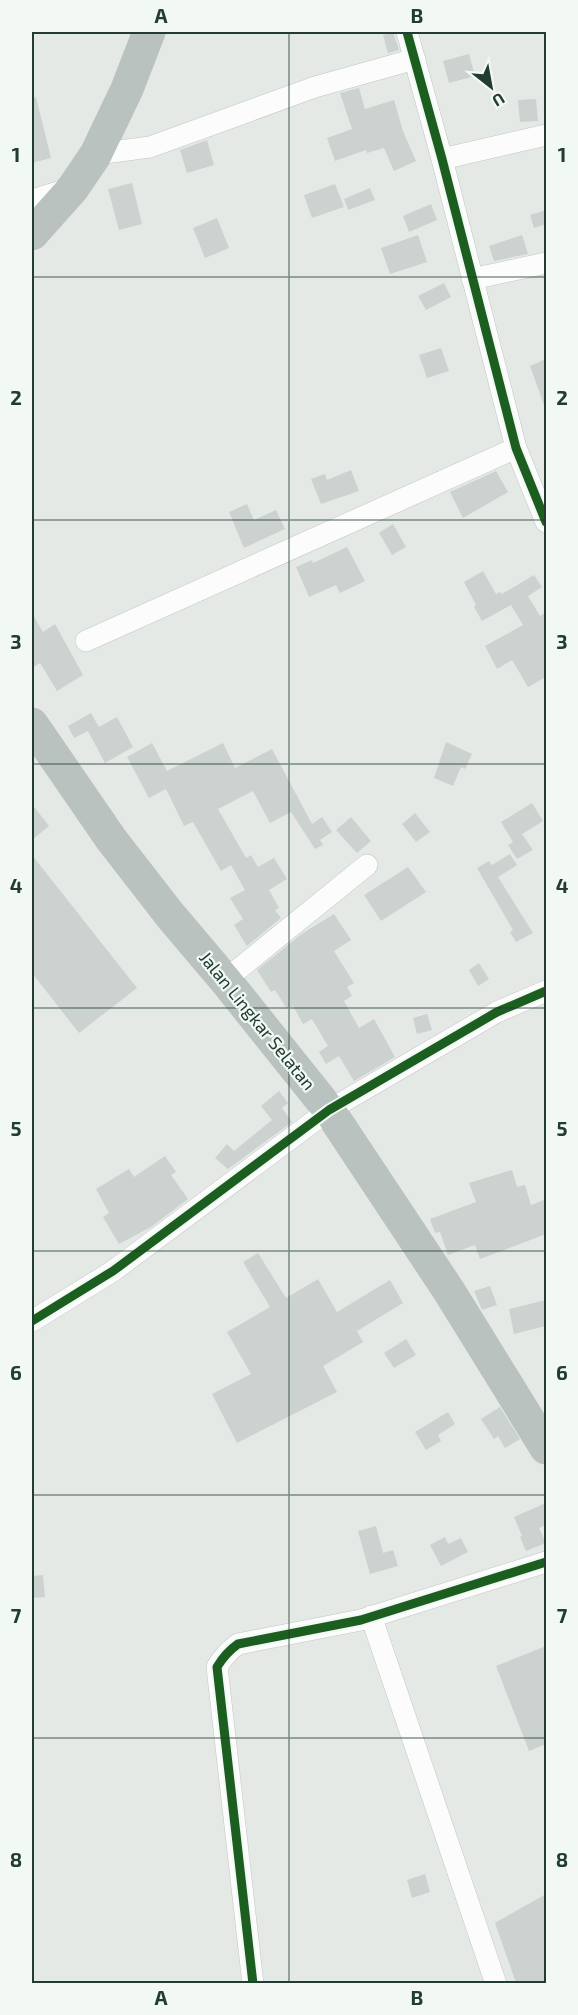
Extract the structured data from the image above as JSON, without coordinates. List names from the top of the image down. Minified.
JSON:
{"streets":{"highway":["Jalan Lingkar Selatan"]},"north":"bottom right","grid":{"columns":["A","B"],"rows":["1","2","3","4","5","6","7","8"]}}
